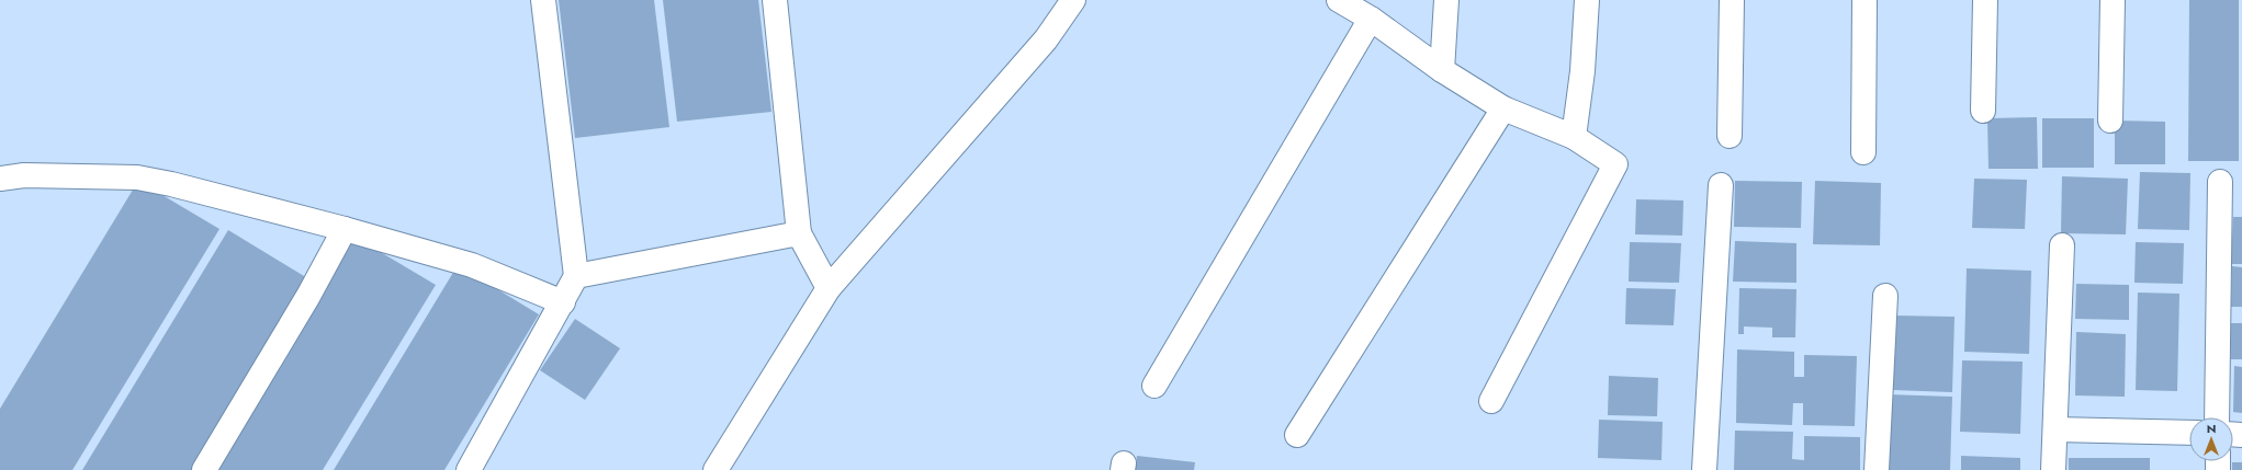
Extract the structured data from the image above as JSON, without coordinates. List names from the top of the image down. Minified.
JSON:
{"north":"top"}
